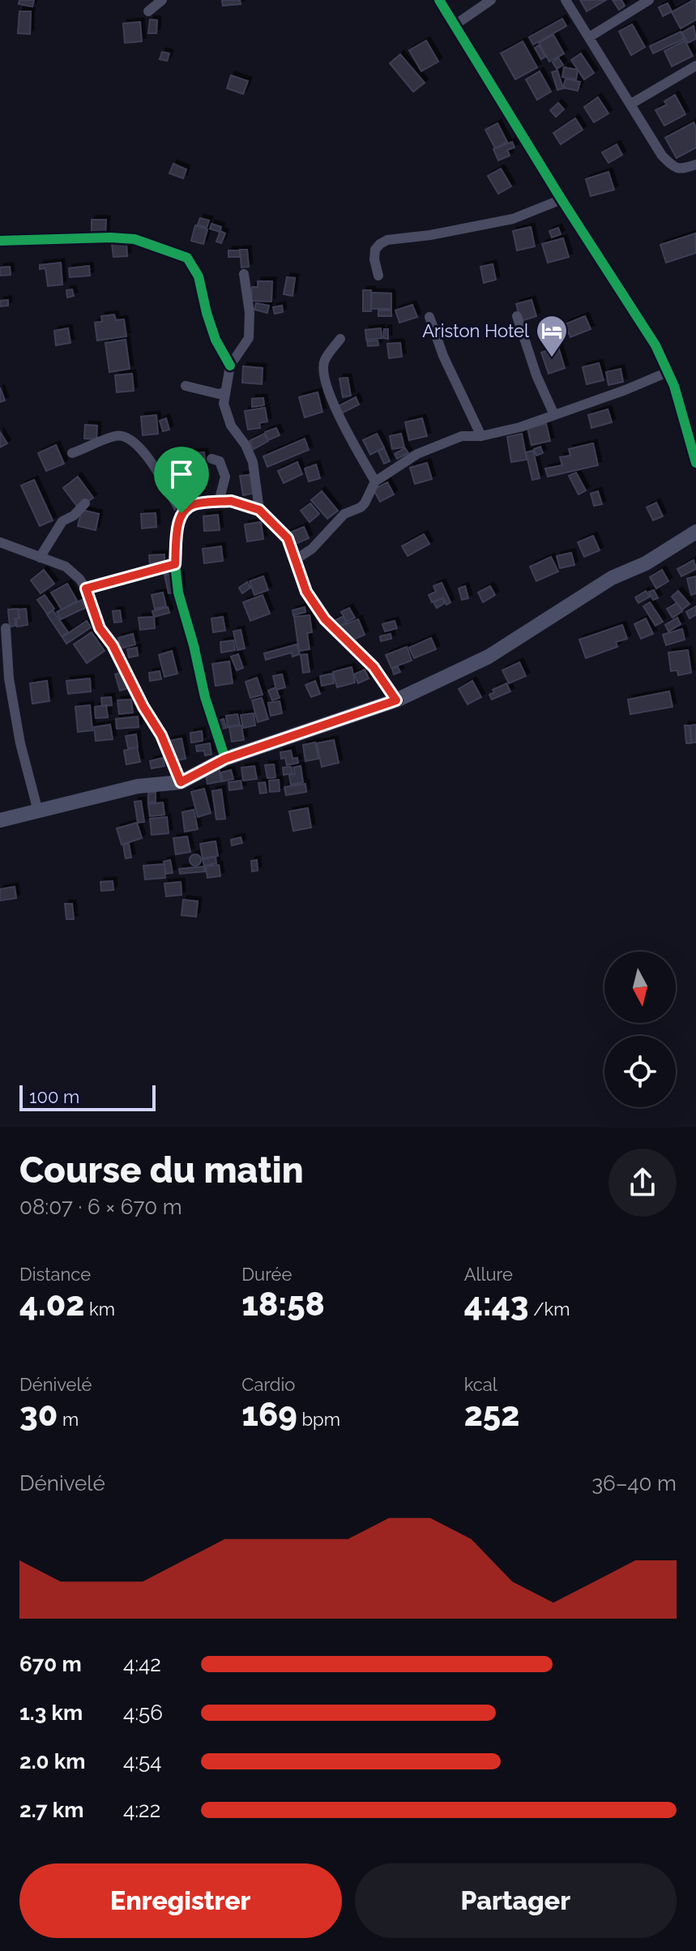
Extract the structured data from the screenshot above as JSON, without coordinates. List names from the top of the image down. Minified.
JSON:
{"places":{"hotel":["Ariston Hotel"]},"scale_bar":"100 m","north":"bottom","page":{"scale":"100 m","heading":["Course du matin","08:07 · 6 × 670 m"],"stats":[["Distance","4.02 km"],["Durée","18:58"],["Allure","4:43 /km"],["Dénivelé","30 m"],["Cardio","169 bpm"],["kcal","252"]],"chart":["Dénivelé","36–40 m"],"list":[{"name":"670 m","note":"4:42"},{"name":"1.3 km","note":"4:56"},{"name":"2.0 km","note":"4:54"},{"name":"2.7 km","note":"4:22"}],"buttons":["Enregistrer","Partager"]}}
